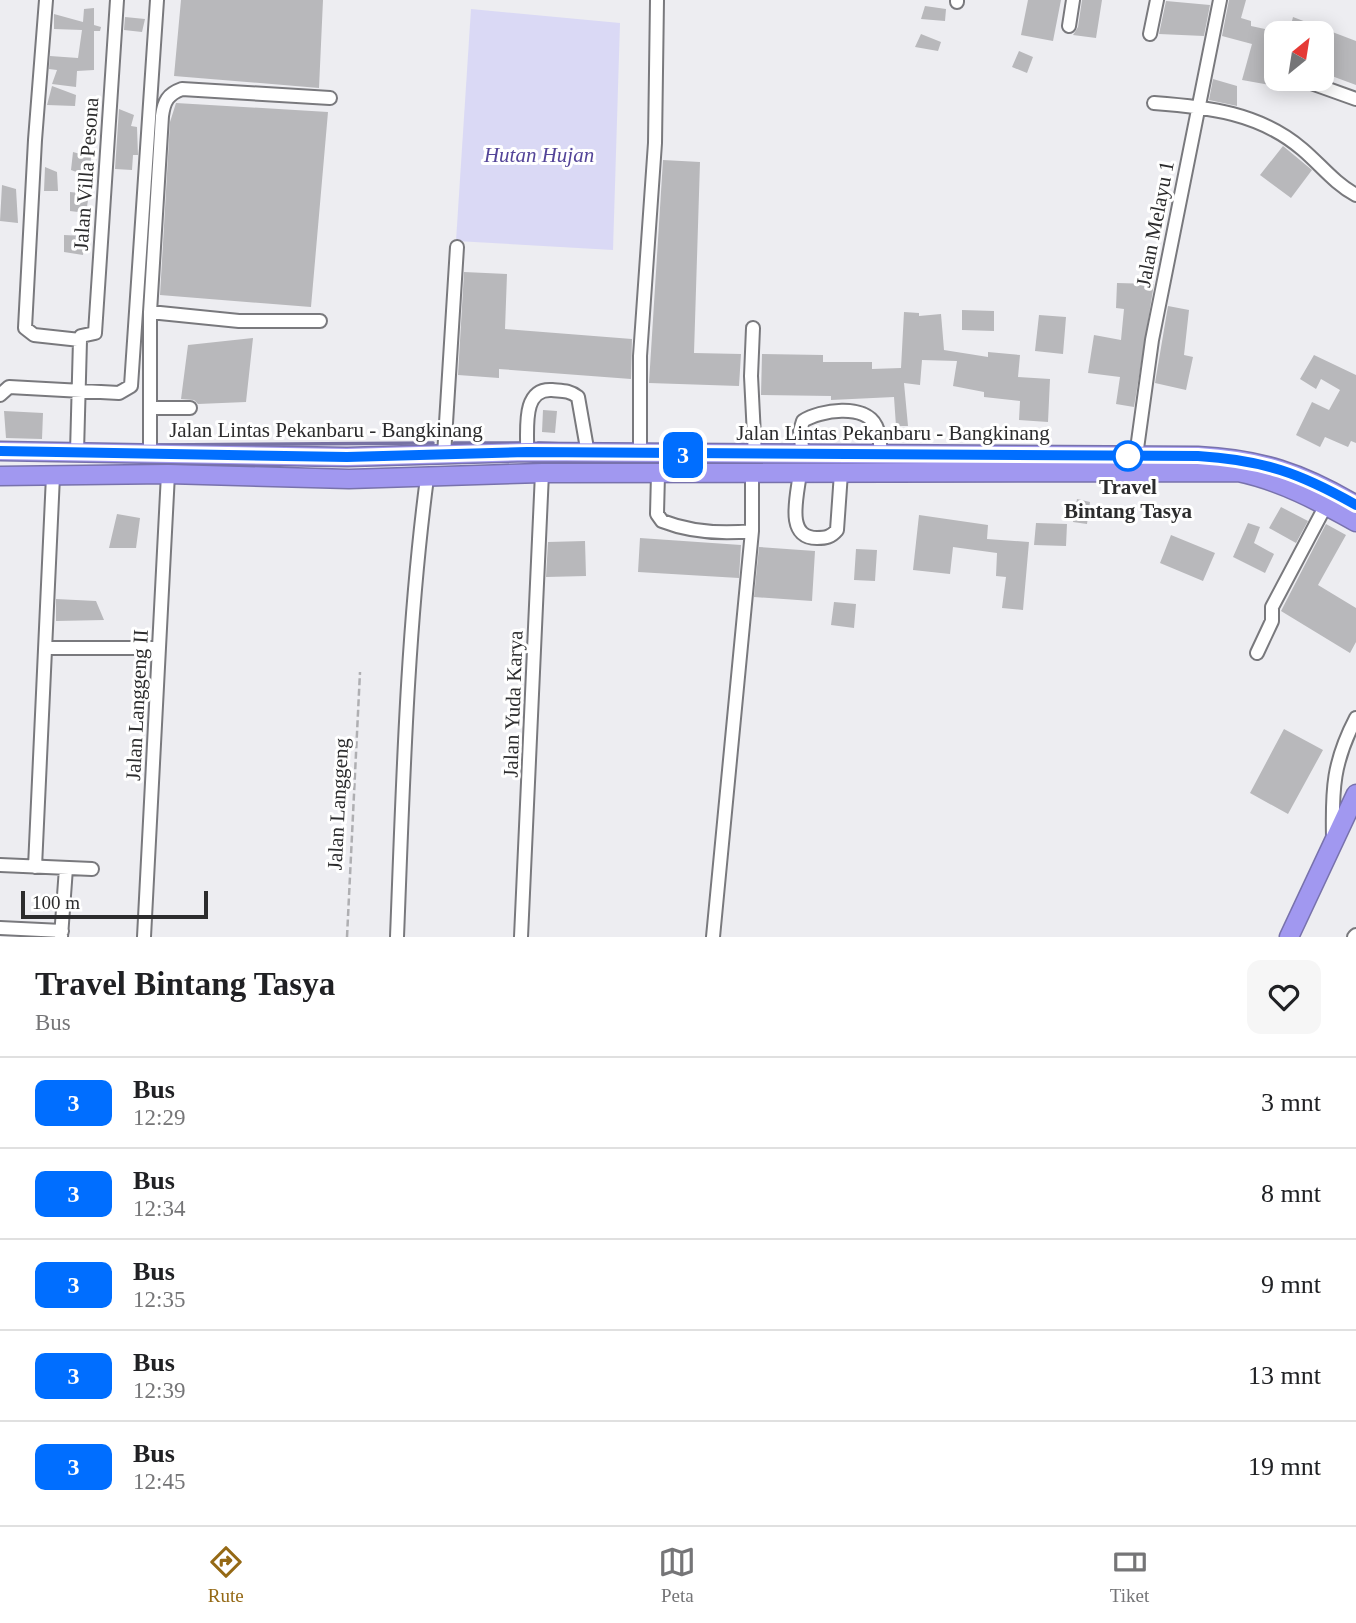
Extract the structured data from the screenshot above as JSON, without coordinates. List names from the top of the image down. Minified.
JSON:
{"streets":{"highway":["Jalan Lintas Pekanbaru - Bangkinang"],"street":["Jalan Villa Pesona","Jalan Melayu 1","Jalan Yuda Karya","Jalan Langgeng II"],"path":["Jalan Langgeng"]},"crossings":[["Jalan Melayu 1","Jalan Lintas Pekanbaru - Bangkinang"],["Jalan Lintas Pekanbaru - Bangkinang","Jalan Yuda Karya"],["Jalan Lintas Pekanbaru - Bangkinang","Jalan Langgeng II"]],"parks":["Hutan Hujan"],"places":["Travel Bintang Tasya"],"lines":["bus line 3"],"scale_bar":"100 m","north":"top right","page":{"on_map":"3","scale":"100 m","heading":["Travel Bintang Tasya","Bus"],"list":[{"mark":"3","name":"Bus","note":"12:29","value":"3 mnt"},{"mark":"3","name":"Bus","note":"12:34","value":"8 mnt"},{"mark":"3","name":"Bus","note":"12:35","value":"9 mnt"},{"mark":"3","name":"Bus","note":"12:39","value":"13 mnt"},{"mark":"3","name":"Bus","note":"12:45","value":"19 mnt"}],"tabs":["Rute","Peta","Tiket"]}}
